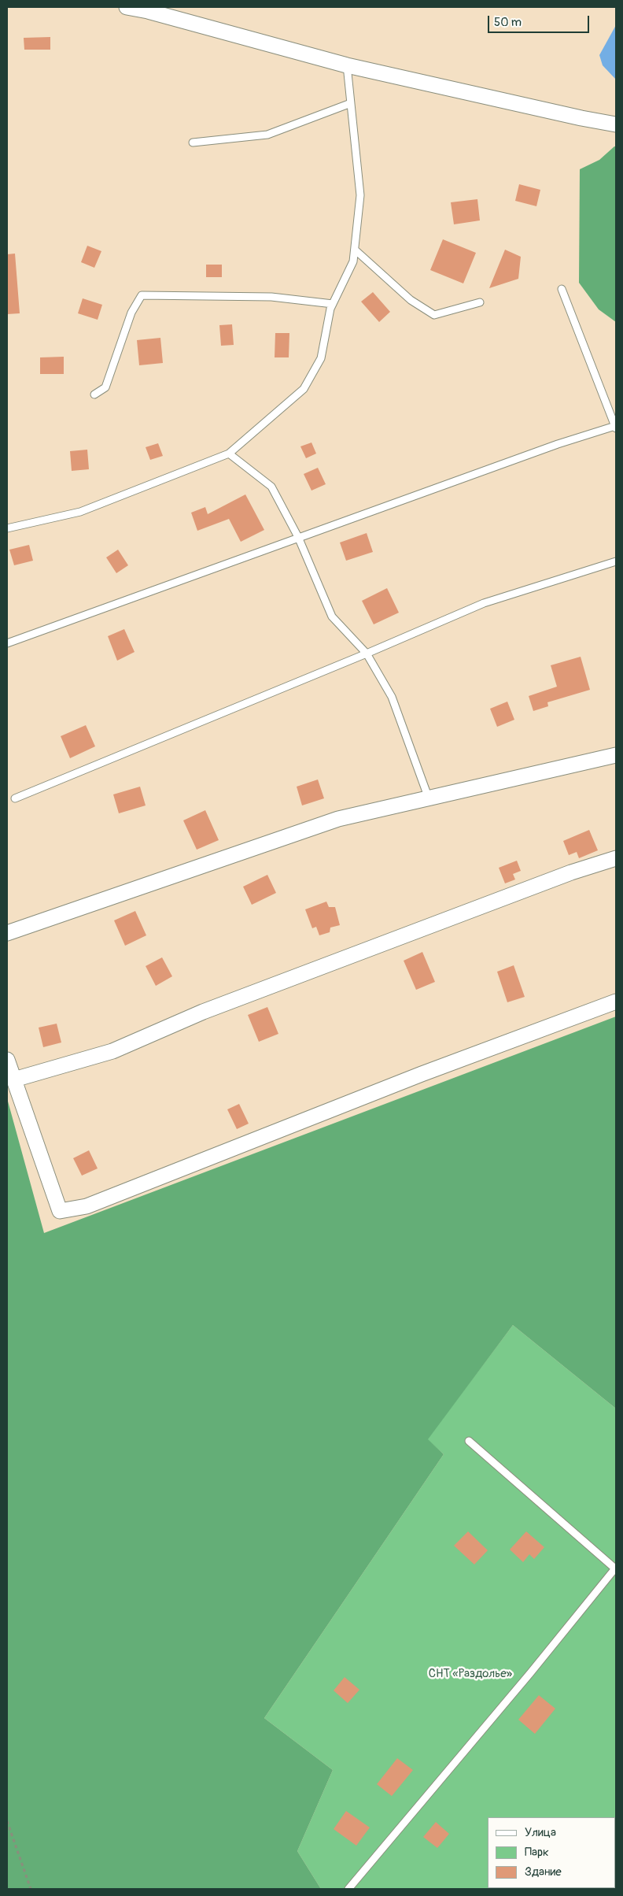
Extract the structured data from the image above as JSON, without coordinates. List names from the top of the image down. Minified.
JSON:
{"parks":["СНТ «Раздолье»"],"legend":["Улица","Парк","Здание"],"scale_bar":"50 m"}
